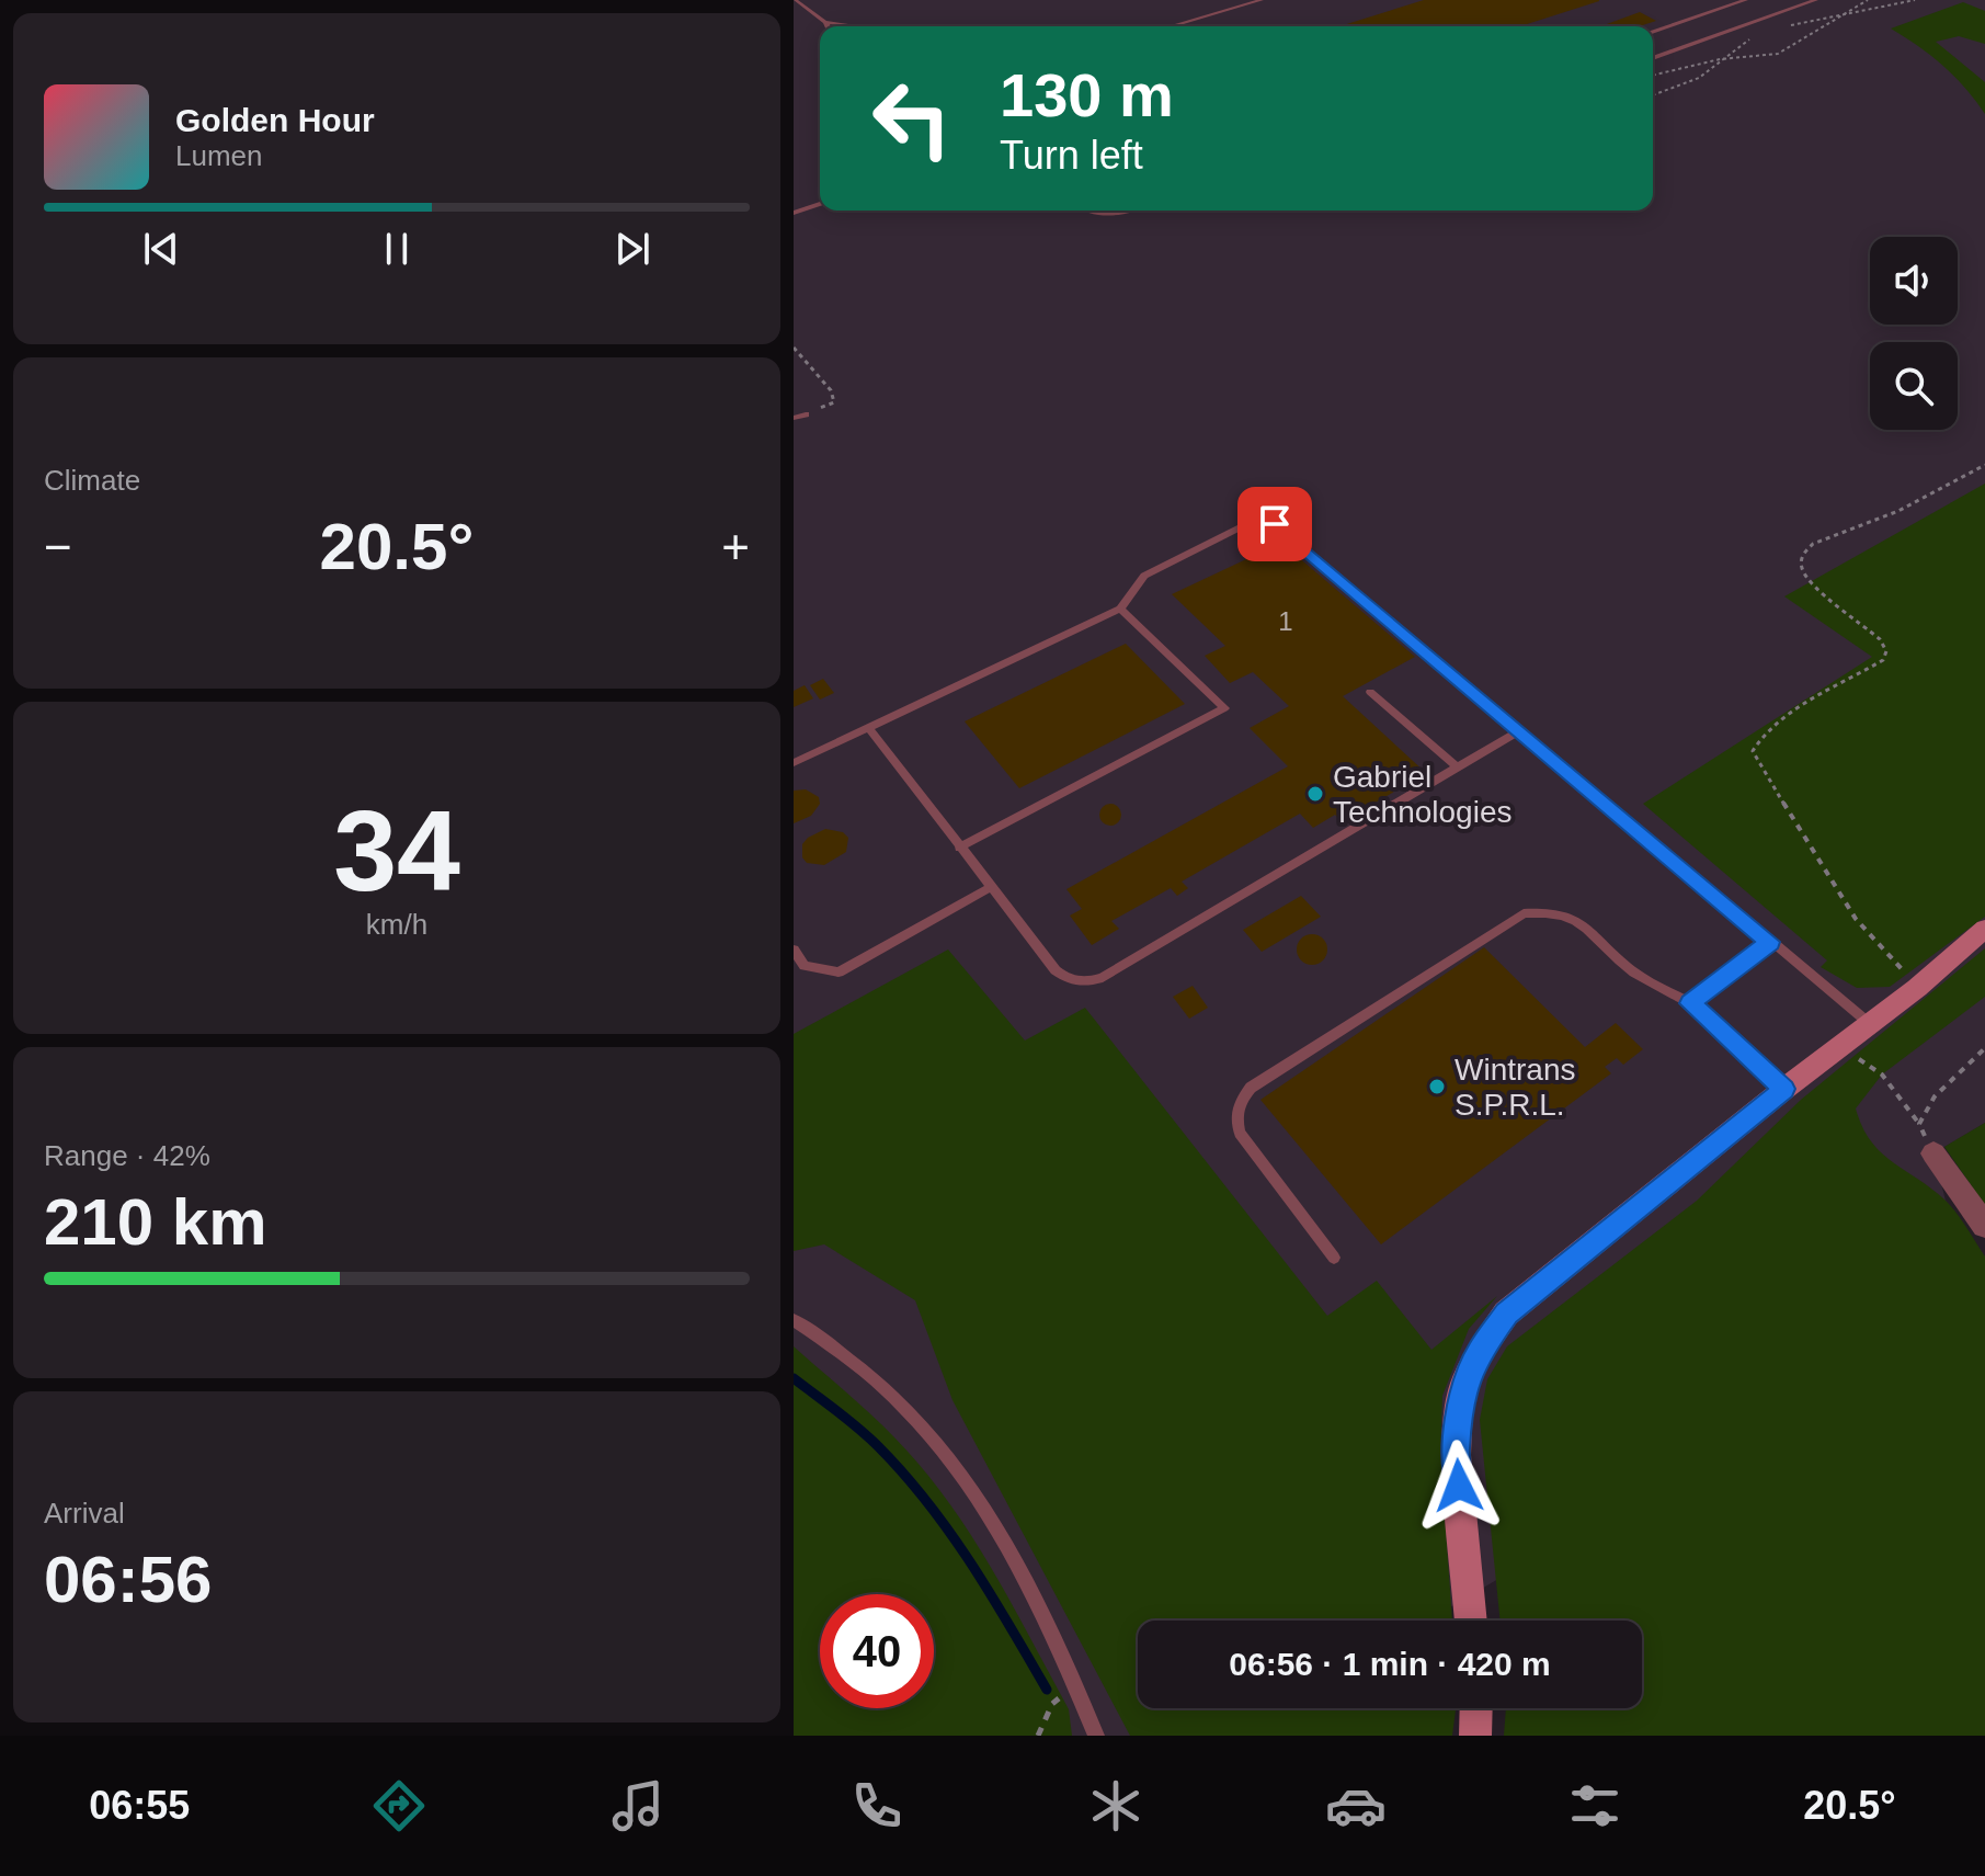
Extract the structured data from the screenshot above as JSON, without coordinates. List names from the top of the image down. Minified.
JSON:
{"places":["Gabriel Technologies","Wintrans S.P.R.L."],"house_numbers":["1"],"page":{"turn":["130 m","Turn left"],"song":["Golden Hour","Lumen"],"tile":["Climate",["34","km/h"],["Range · 42%","210 km"],["Arrival","06:56"]],"heat":["−","20.5°","+"],"limit":"40","trip":"06:56 · 1 min · 420 m","tabs":["06:55","20.5°"]}}
